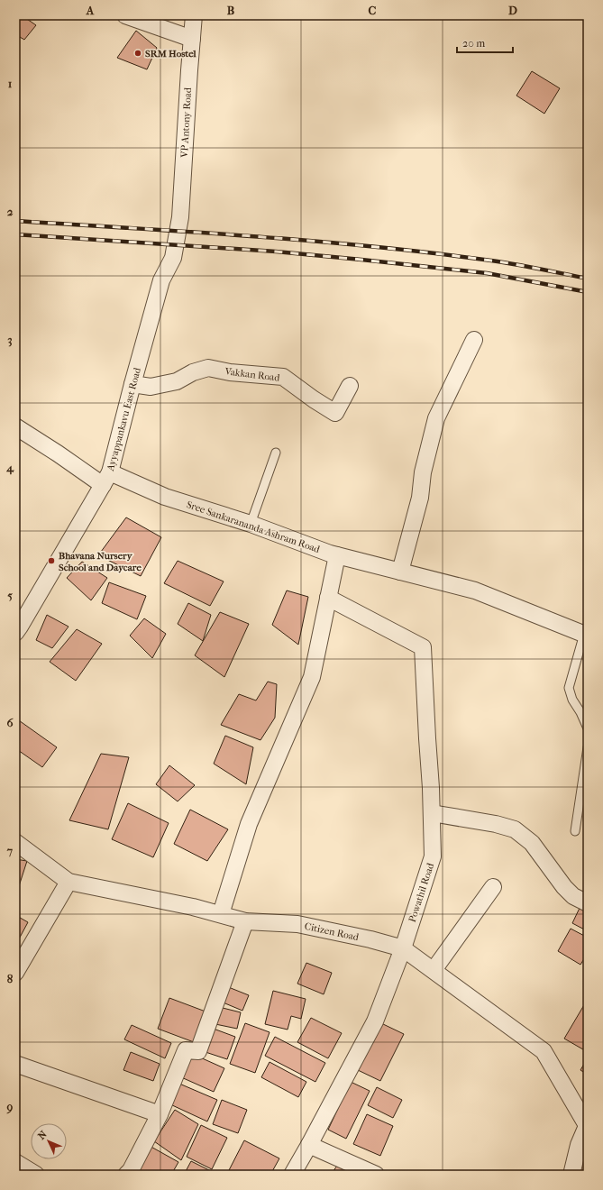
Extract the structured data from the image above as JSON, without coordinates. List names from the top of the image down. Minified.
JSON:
{"streets":{"street":["VP Antony Road","Vakkan Road","Ayyappankavu East Road","Sree Sankarananda Ashram Road","Powathil Road","Citizen Road"]},"crossings":[["VP Antony Road","Ayyappankavu East Road"],["Vakkan Road","Ayyappankavu East Road"],["Ayyappankavu East Road","Sree Sankarananda Ashram Road"],["Powathil Road","Citizen Road"]],"places":["SRM Hostel","Bhavana Nursery School and Daycare"],"scale_bar":"20 m","north":"top left","grid":{"columns":["A","B","C","D"],"rows":["1","2","3","4","5","6","7","8","9"]}}
